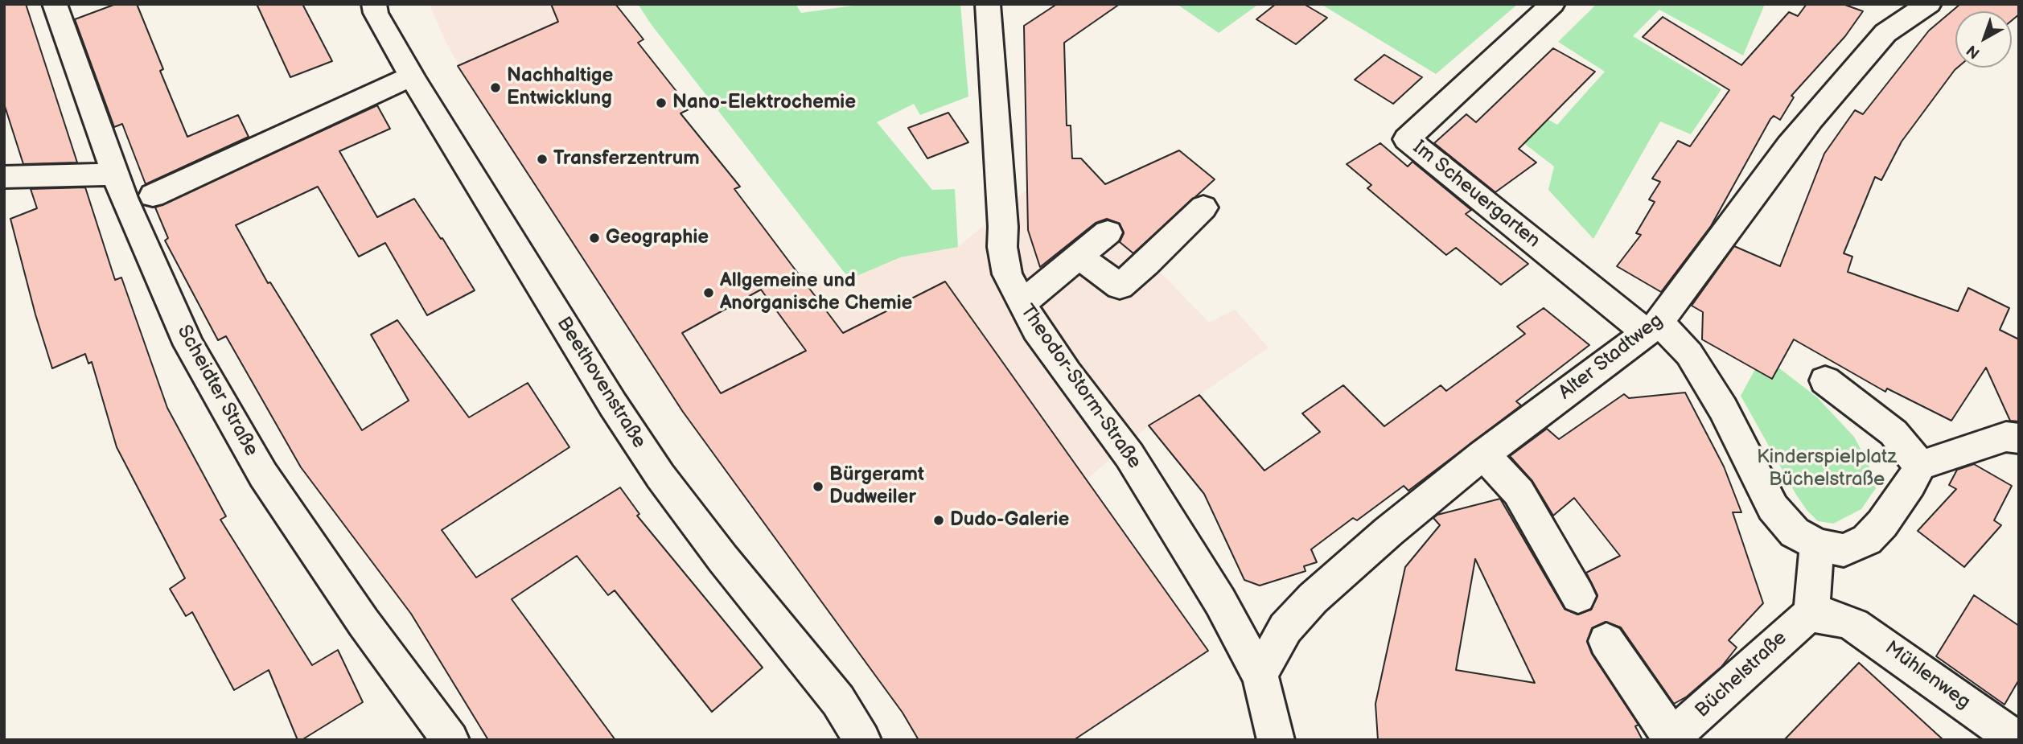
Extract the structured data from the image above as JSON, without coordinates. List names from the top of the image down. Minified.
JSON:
{"streets":{"street":["Im Scheuergarten","Alter Stadtweg","Beethovenstraße","Theodor-Storm-Straße","Scheidter Straße","Büchelstraße","Mühlenweg"]},"crossings":[["Im Scheuergarten","Alter Stadtweg"],["Alter Stadtweg","Theodor-Storm-Straße"],["Büchelstraße","Mühlenweg"]],"parks":["Kinderspielplatz Büchelstraße"],"places":["Nachhaltige Entwicklung","Nano-Elektrochemie","Transferzentrum","Geographie","Allgemeine und Anorganische Chemie","Bürgeramt Dudweiler","Dudo-Galerie"],"north":"bottom left"}
